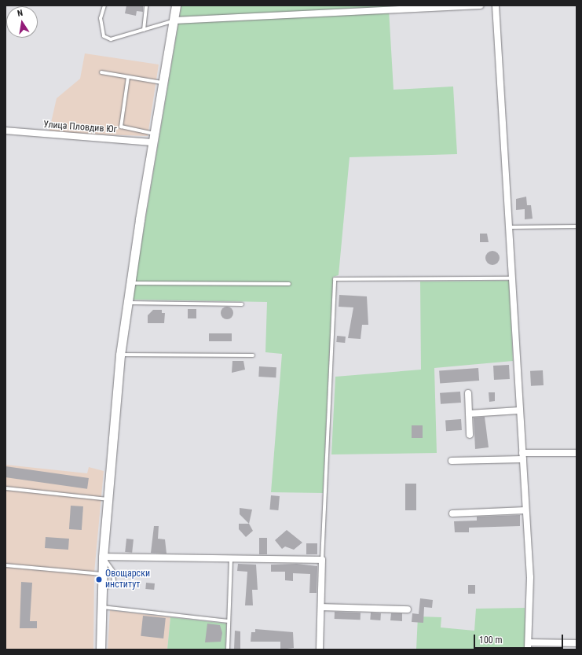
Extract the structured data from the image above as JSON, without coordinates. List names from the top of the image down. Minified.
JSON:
{"streets":{"street":["Улица Пловдив Юг"]},"places":["Овощарски институт"],"scale_bar":"100 m","north":"top"}
